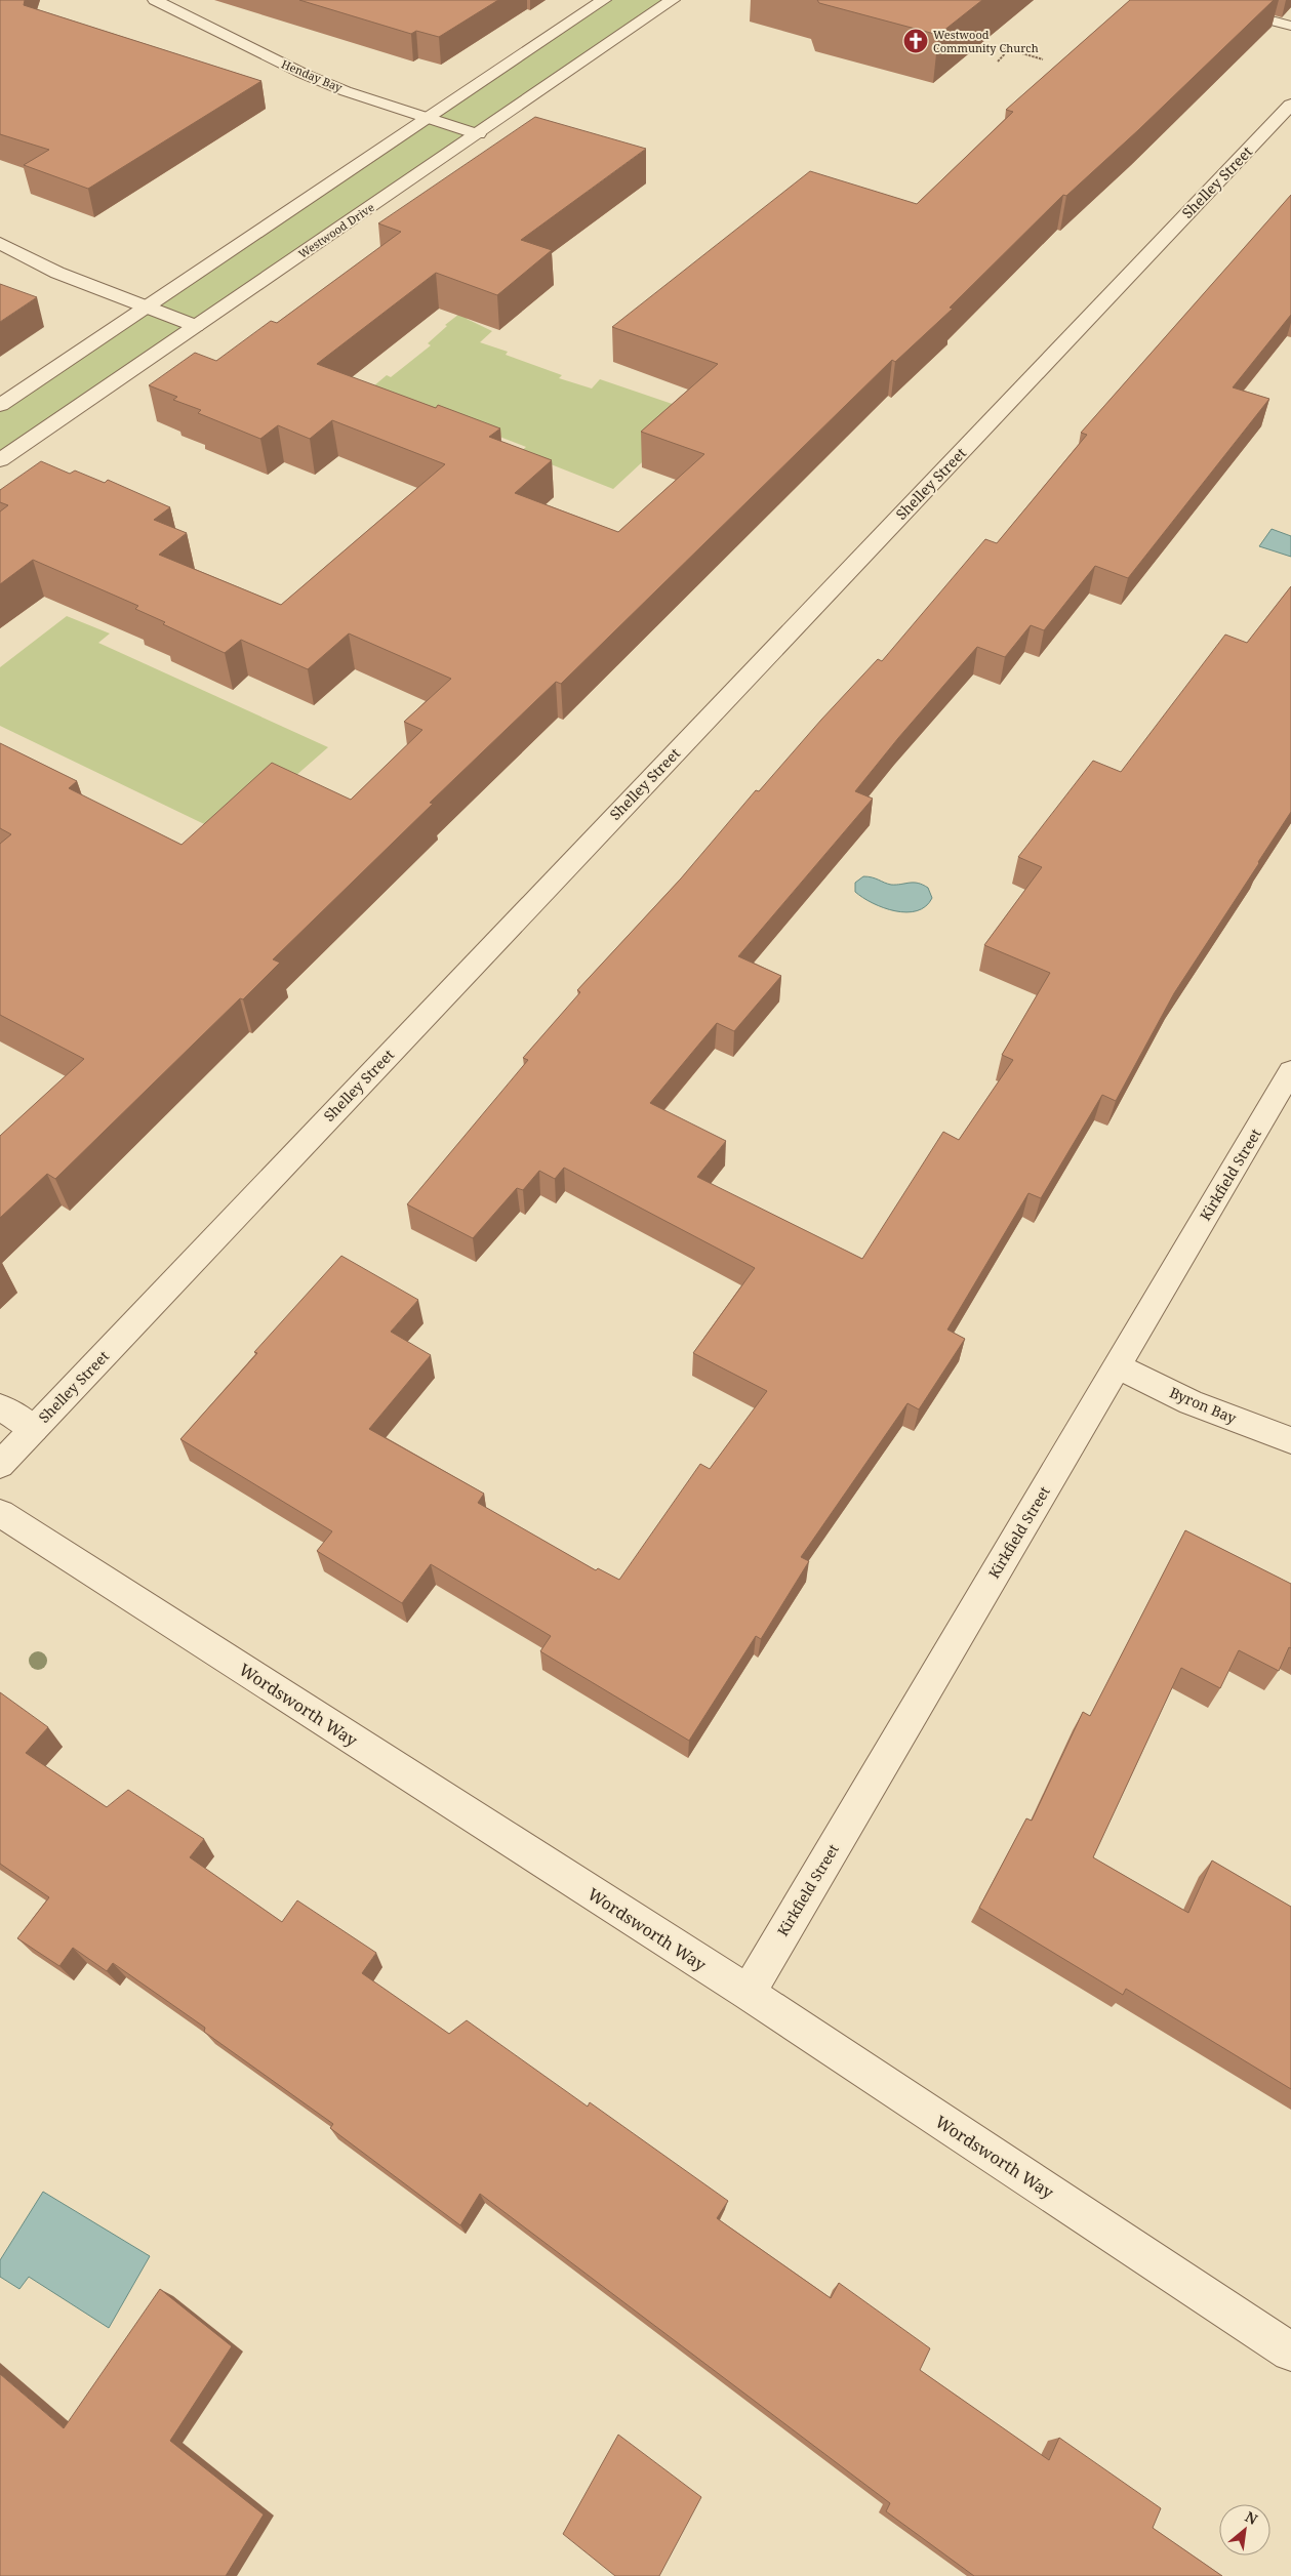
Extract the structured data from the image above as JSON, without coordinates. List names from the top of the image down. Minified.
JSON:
{"streets":{"street":["Henday Bay","Shelley Street","Westwood Drive","Kirkfield Street","Byron Bay","Wordsworth Way"]},"crossings":[["Henday Bay","Westwood Drive"],["Kirkfield Street","Byron Bay"],["Kirkfield Street","Wordsworth Way"]],"places":{"church":["Westwood Community Church"]},"north":"top right"}
